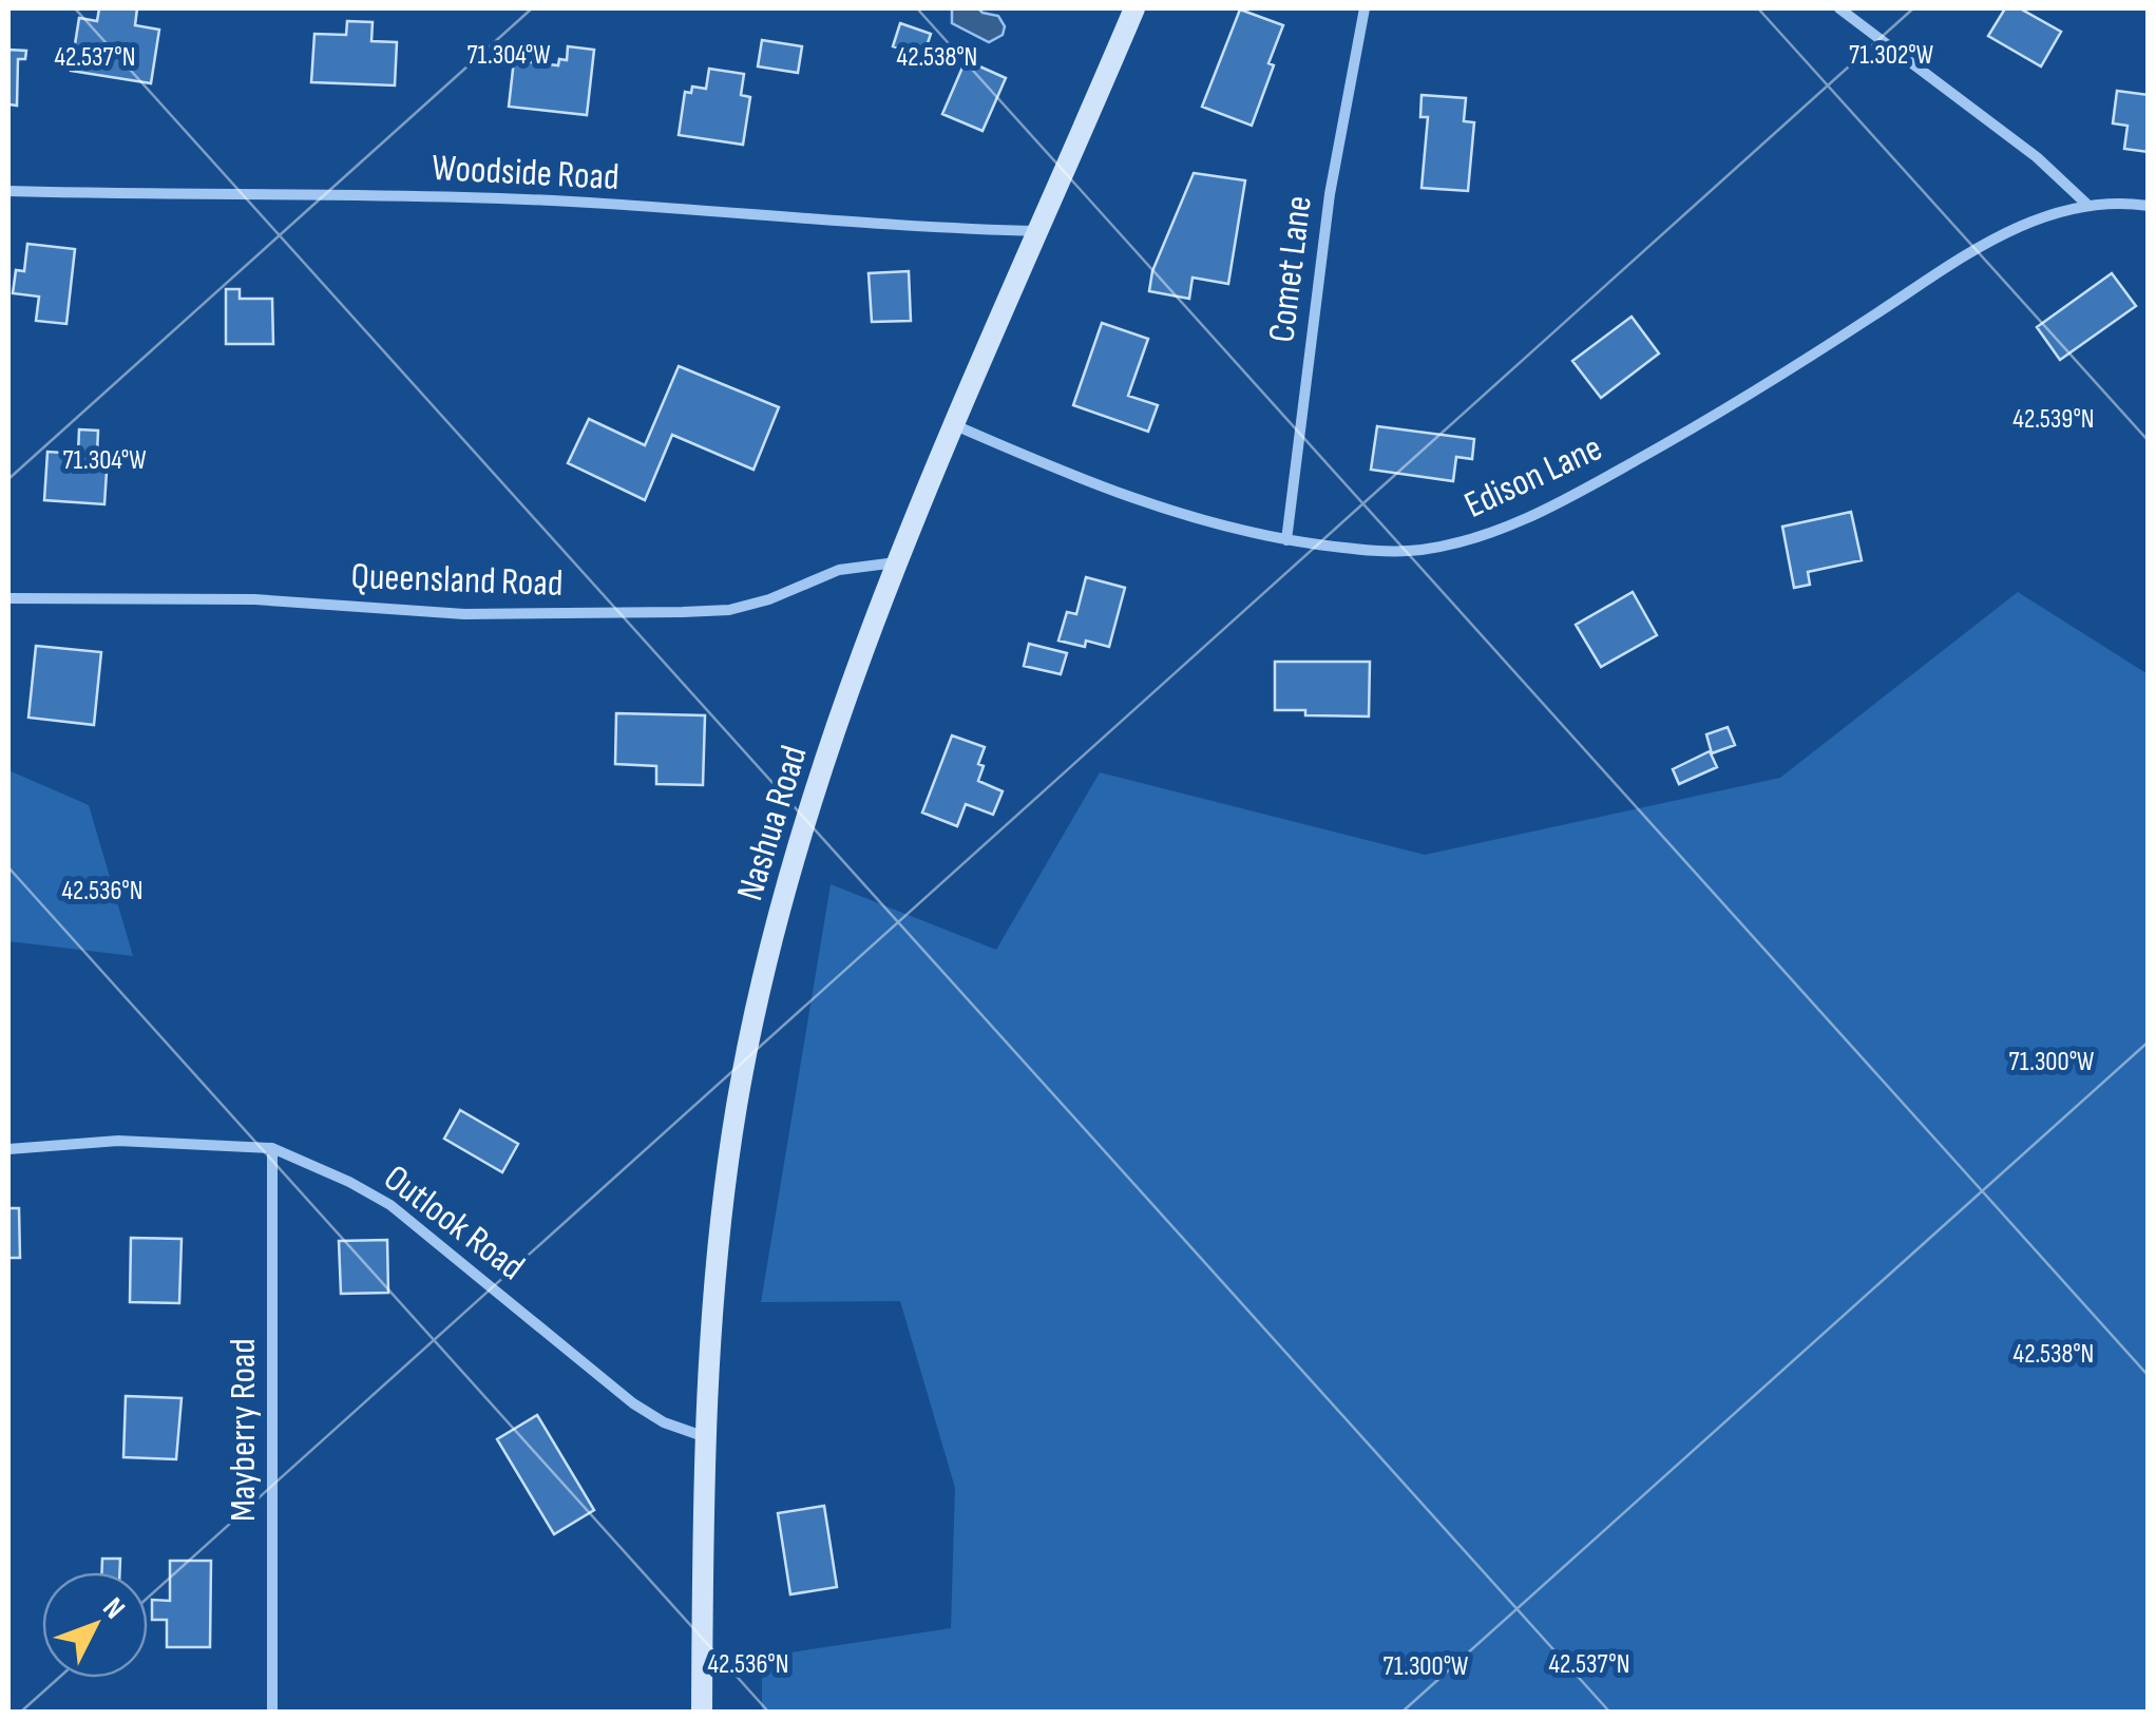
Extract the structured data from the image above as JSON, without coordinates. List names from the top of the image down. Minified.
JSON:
{"streets":{"main road":["Nashua Road"],"street":["Woodside Road","Comet Lane","Edison Lane","Queensland Road","Outlook Road","Mayberry Road"]},"crossings":[["Woodside Road","Nashua Road"],["Comet Lane","Edison Lane"],["Edison Lane","Nashua Road"],["Queensland Road","Nashua Road"],["Nashua Road","Outlook Road"],["Outlook Road","Mayberry Road"]],"north":"top right","coordinates":["71.304°W","71.302°W","42.537°N","42.538°N","42.539°N","42.536°N","71.300°W"]}
